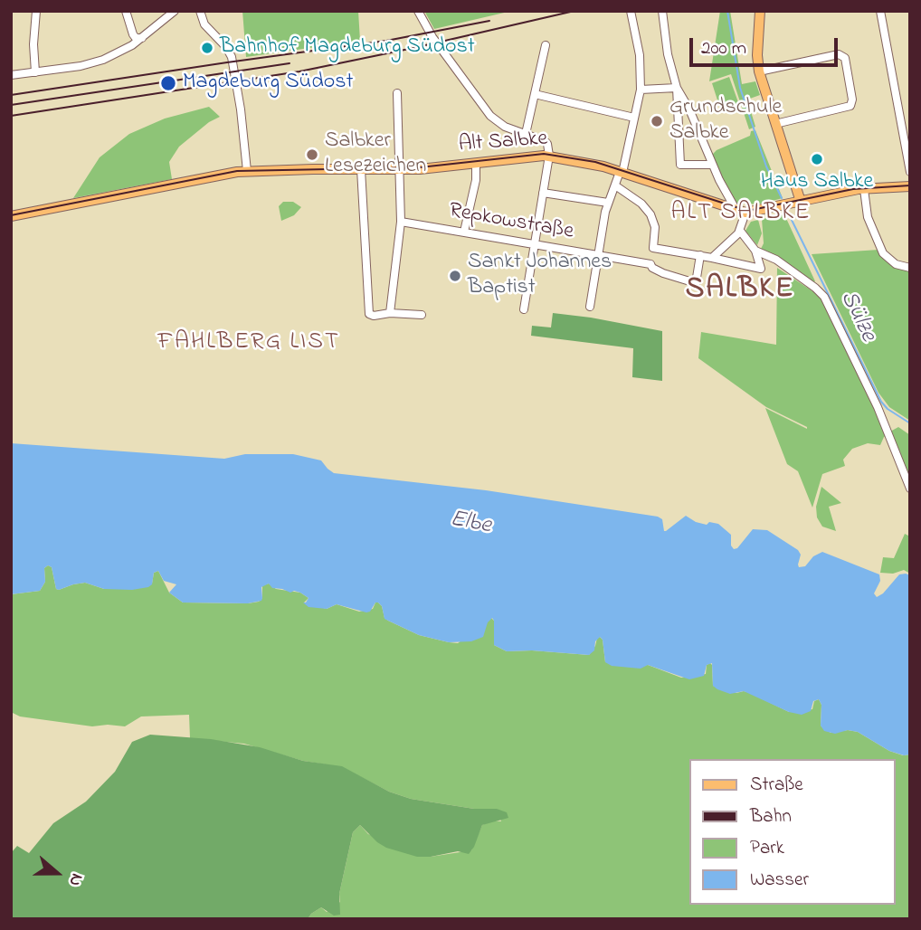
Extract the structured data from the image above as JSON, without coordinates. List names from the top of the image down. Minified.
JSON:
{"streets":{"main road":["Alt Salbke"],"street":["Repkowstraße"]},"districts":["ALT SALBKE","SALBKE","FAHLBERG LIST"],"water":["Sülze","Elbe"],"places":["Bahnhof Magdeburg Südost","Magdeburg Südost","Grundschule Salbke","Salbker Lesezeichen","Haus Salbke","Sankt Johannes Baptist"],"legend":["Straße","Bahn","Park","Wasser"],"scale_bar":"200 m","north":"right"}
